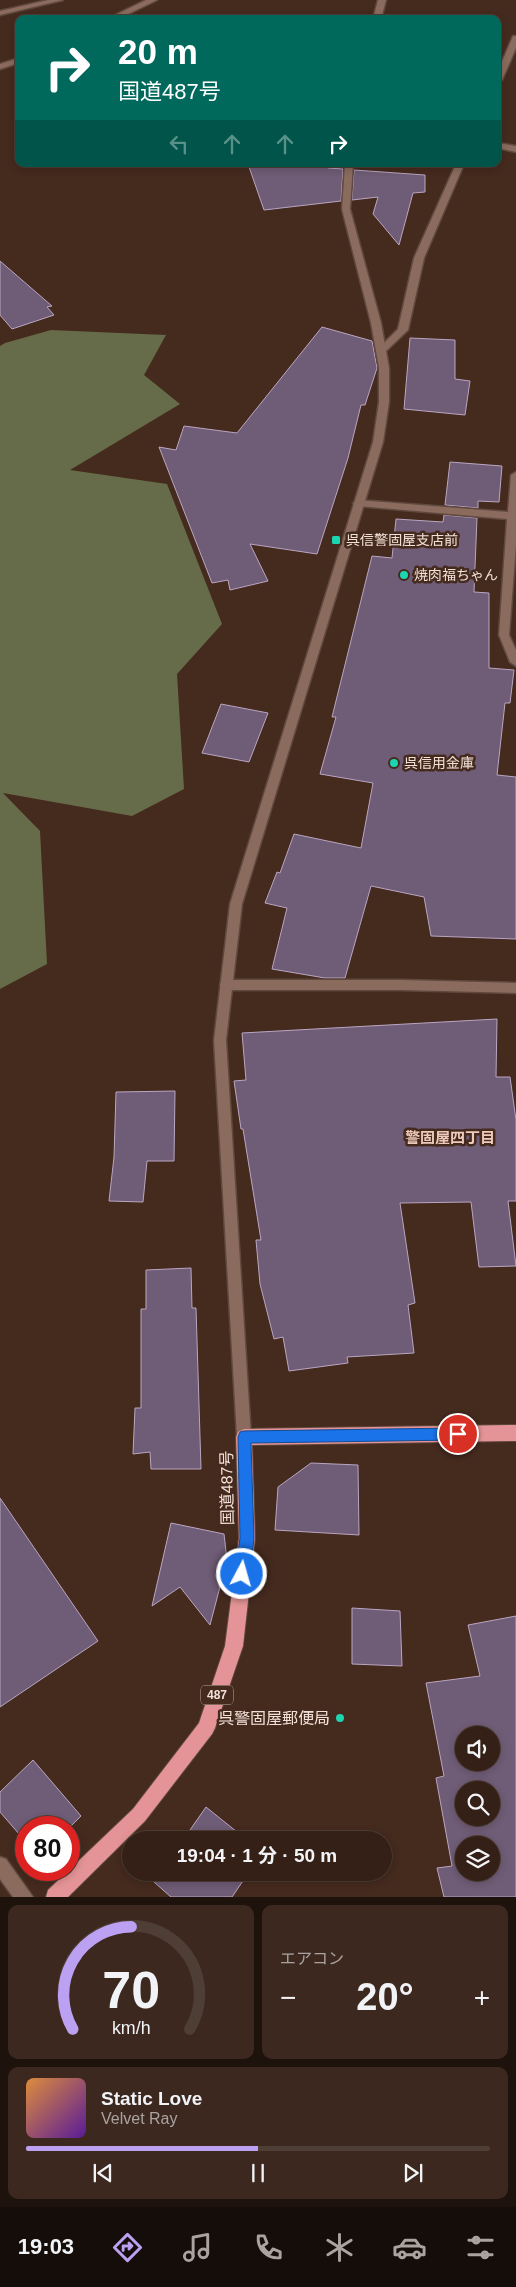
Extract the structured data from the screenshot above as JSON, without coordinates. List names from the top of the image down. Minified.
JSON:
{"streets":{"highway":["国道487号","487"]},"districts":["警固屋四丁目"],"places":{"transit":["呉信警固屋支店前"],"other":["焼肉福ちゃん","呉信用金庫","呉警固屋郵便局"]},"page":{"turn":["20 m","国道487号"],"limit":"80","trip":"19:04 · 1 分 · 50 m","tile":"エアコン","heat":["−","20°","+"],"song":["Static Love","Velvet Ray"],"tabs":"19:03","gauge":["70","km/h"]}}
